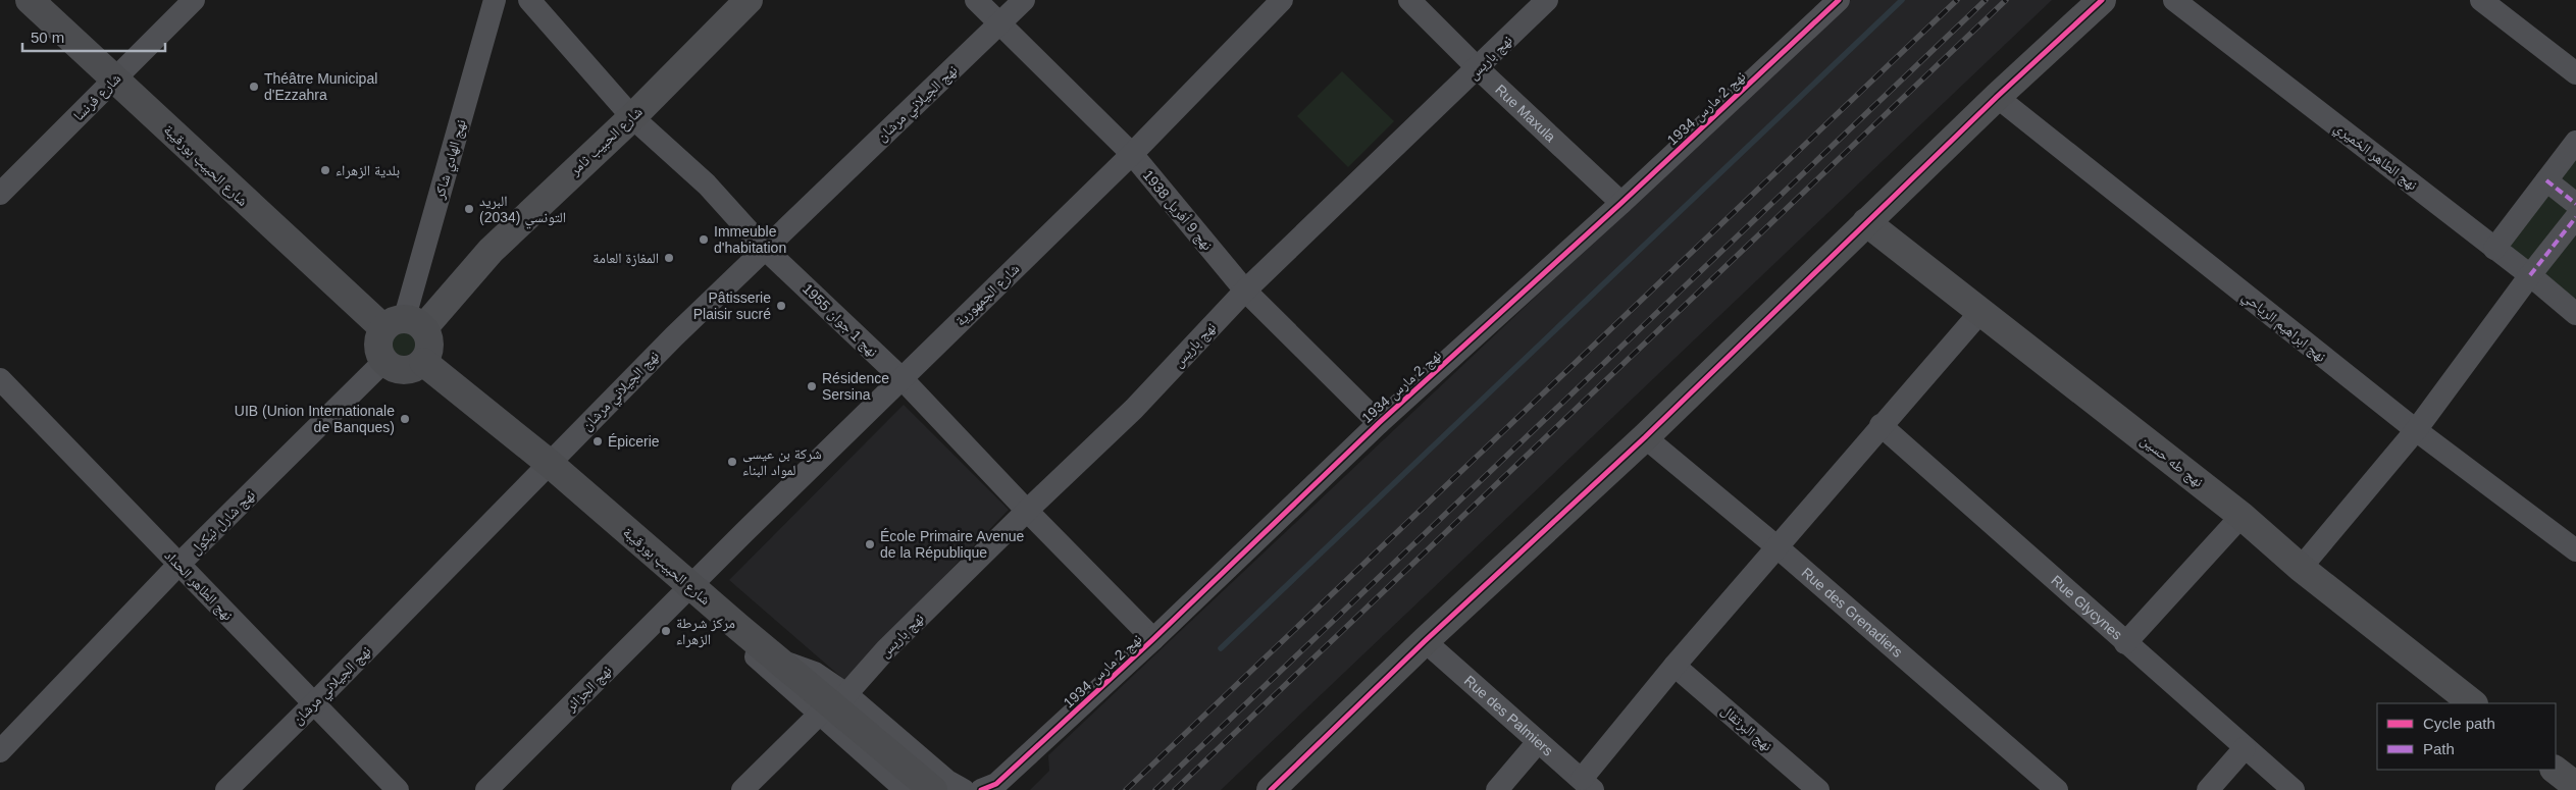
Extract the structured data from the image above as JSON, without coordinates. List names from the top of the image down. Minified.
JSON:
{"streets":{"main road":["شارع الحبيب بورقيبة"],"street":["نهج باريس","شارع فرنسا","نهج الجيلاني مرشان","نهج 2 مارس 1934","Rue Maxula","شارع الحبيب ثامر","نهج الطاهر الخميري","نهج الهادي شاكر","نهج 9 أفريل 1938","شارع الجمهورية","نهج 1 جوان 1955","نهج ابراهيم الرياحي","نهج طه حسين","نهج شارل نيكول","نهج الطاهر الحداد","Rue Glycynes","Rue des Grenadiers","نهج الجزائر","Rue des Palmiers","نهج البرتقال"]},"crossings":[["نهج باريس","Rue Maxula"],["نهج باريس","نهج 9 أفريل 1938"],["نهج باريس","نهج 1 جوان 1955"],["شارع فرنسا","شارع الحبيب بورقيبة"],["نهج الجيلاني مرشان","شارع الحبيب بورقيبة"],["نهج الجيلاني مرشان","نهج 9 أفريل 1938"],["نهج الجيلاني مرشان","نهج 1 جوان 1955"],["نهج الجيلاني مرشان","نهج الطاهر الحداد"],["نهج 2 مارس 1934","Rue Maxula"],["نهج 2 مارس 1934","نهج 9 أفريل 1938"],["نهج 2 مارس 1934","نهج 1 جوان 1955"],["شارع الحبيب ثامر","نهج الهادي شاكر"],["شارع الحبيب ثامر","شارع الحبيب بورقيبة"],["شارع الحبيب ثامر","نهج 1 جوان 1955"],["شارع الحبيب ثامر","نهج شارل نيكول"],["نهج الهادي شاكر","شارع الحبيب بورقيبة"],["نهج الهادي شاكر","نهج شارل نيكول"],["شارع الحبيب بورقيبة","شارع الجمهورية"],["شارع الحبيب بورقيبة","نهج شارل نيكول"],["شارع الحبيب بورقيبة","نهج الجزائر"],["نهج 9 أفريل 1938","شارع الجمهورية"],["شارع الجمهورية","نهج 1 جوان 1955"],["شارع الجمهورية","نهج الجزائر"],["نهج شارل نيكول","نهج الطاهر الحداد"]],"places":["Théâtre Municipal d'Ezzahra","بلدية الزهراء","البريد التونسي (2034)","Immeuble d'habitation","المغازة العامة","Pâtisserie Plaisir sucré","Résidence Sersina","UIB (Union Internationale de Banques)","Épicerie","شركة بن عيسى لمواد البناء","École Primaire Avenue de la République","مركز شرطة الزهراء"],"legend":["Cycle path","Path"],"scale_bar":"50 m"}
